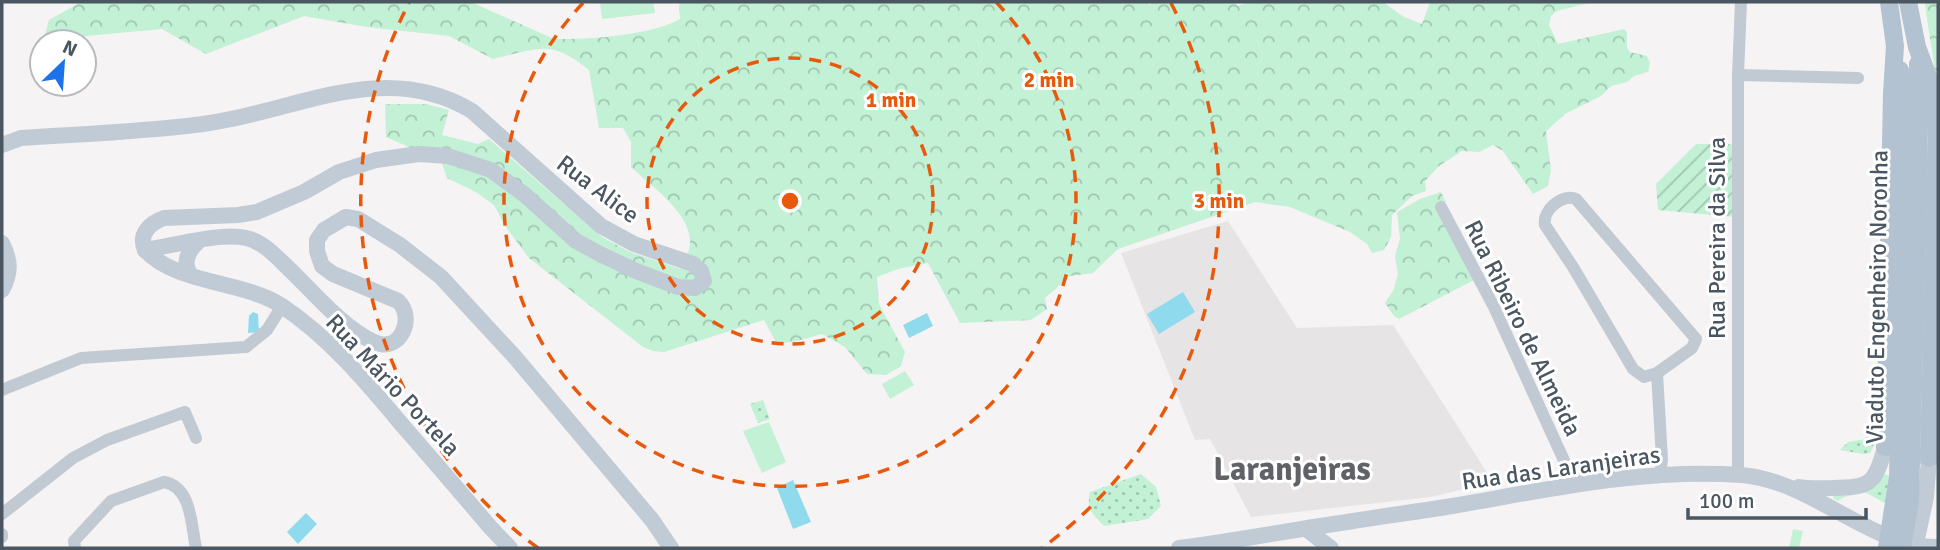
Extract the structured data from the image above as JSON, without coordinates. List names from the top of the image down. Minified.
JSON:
{"streets":{"main road":["Viaduto Engenheiro Noronha"],"street":["Rua Alice","Rua Pereira da Silva","Rua Ribeiro de Almeida","Rua Mário Portela","Rua das Laranjeiras"]},"crossings":[["Rua Alice","Rua Mário Portela"],["Rua Pereira da Silva","Rua das Laranjeiras"],["Viaduto Engenheiro Noronha","Rua das Laranjeiras"],["Rua Ribeiro de Almeida","Rua das Laranjeiras"]],"districts":["Laranjeiras"],"scale_bar":"100 m","north":"top right","rings":["2 min","1 min","3 min"]}
